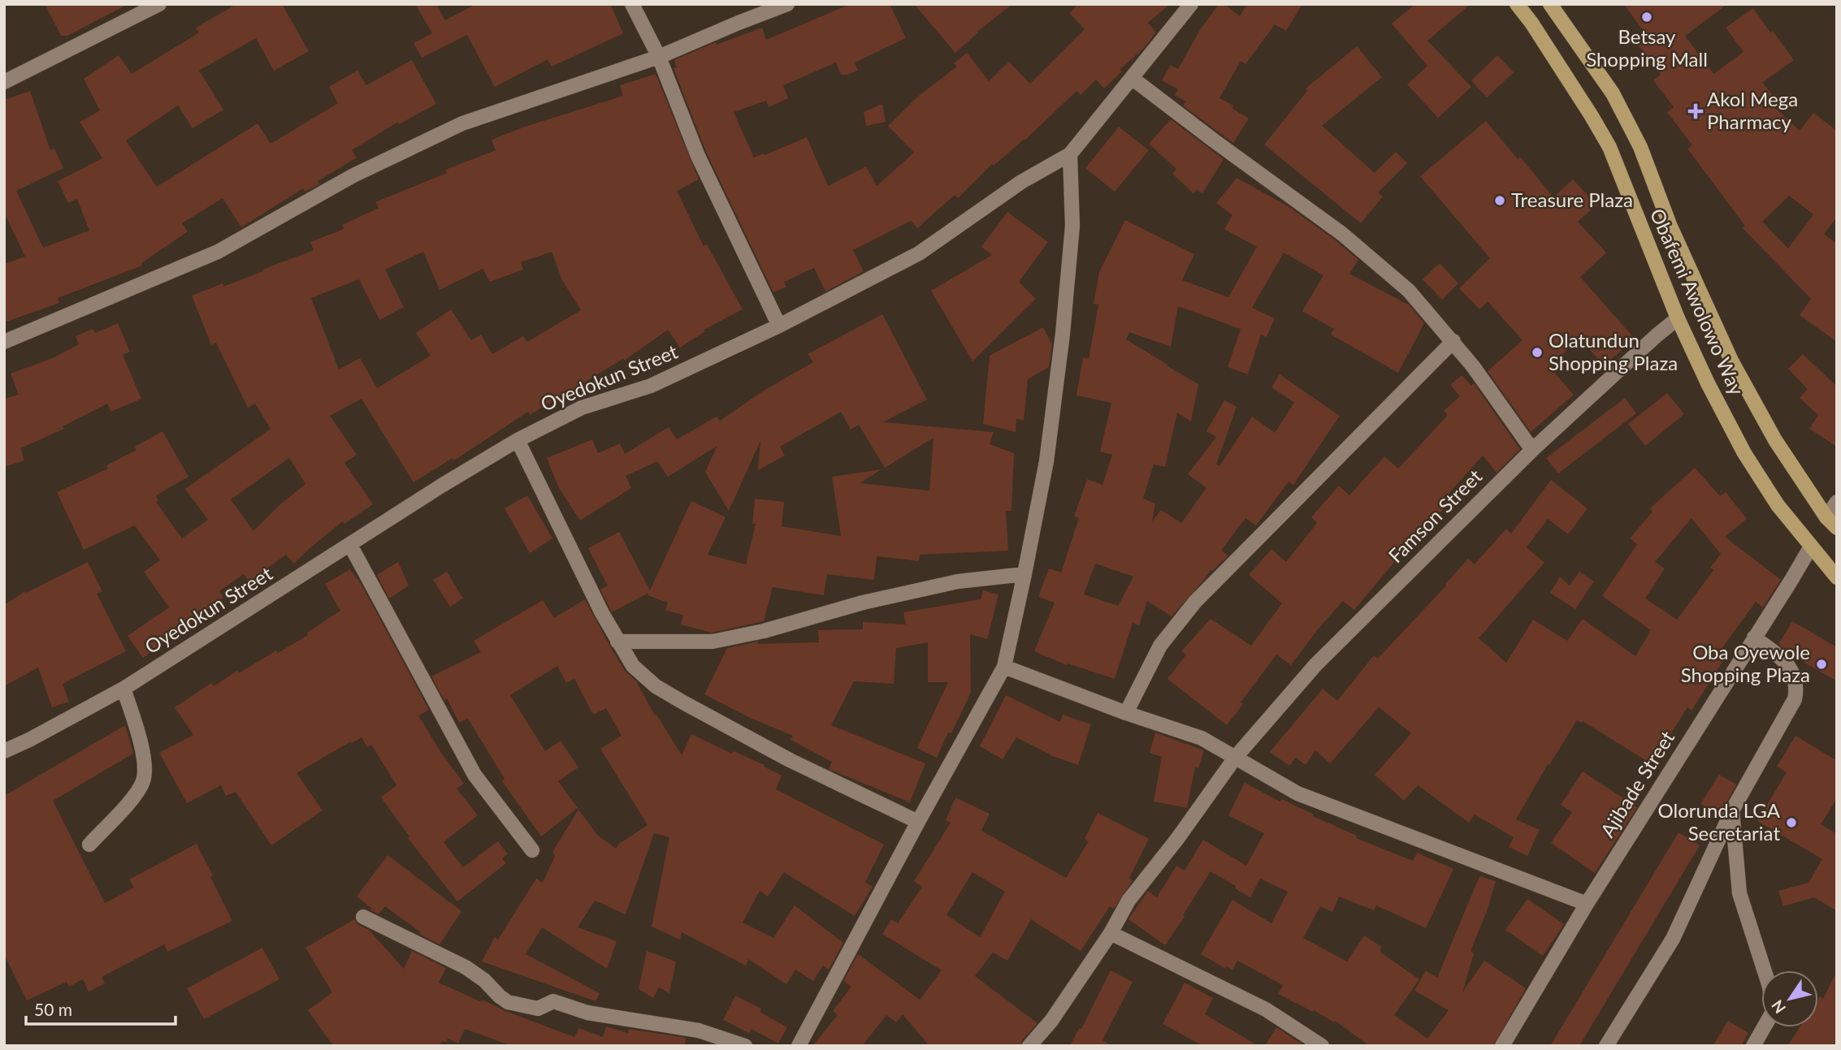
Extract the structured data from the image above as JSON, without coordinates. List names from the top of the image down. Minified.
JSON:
{"streets":{"main road":["Obafemi Awolowo Way"],"street":["Oyedokun Street","Famson Street","Ajibade Street"]},"crossings":[["Obafemi Awolowo Way","Famson Street"],["Obafemi Awolowo Way","Ajibade Street"]],"places":{"other":["Betsay Shopping Mall","Treasure Plaza","Olatundun Shopping Plaza","Oba Oyewole Shopping Plaza","Olorunda LGA Secretariat"],"health":["Akol Mega Pharmacy"]},"scale_bar":"50 m","north":"bottom left"}
